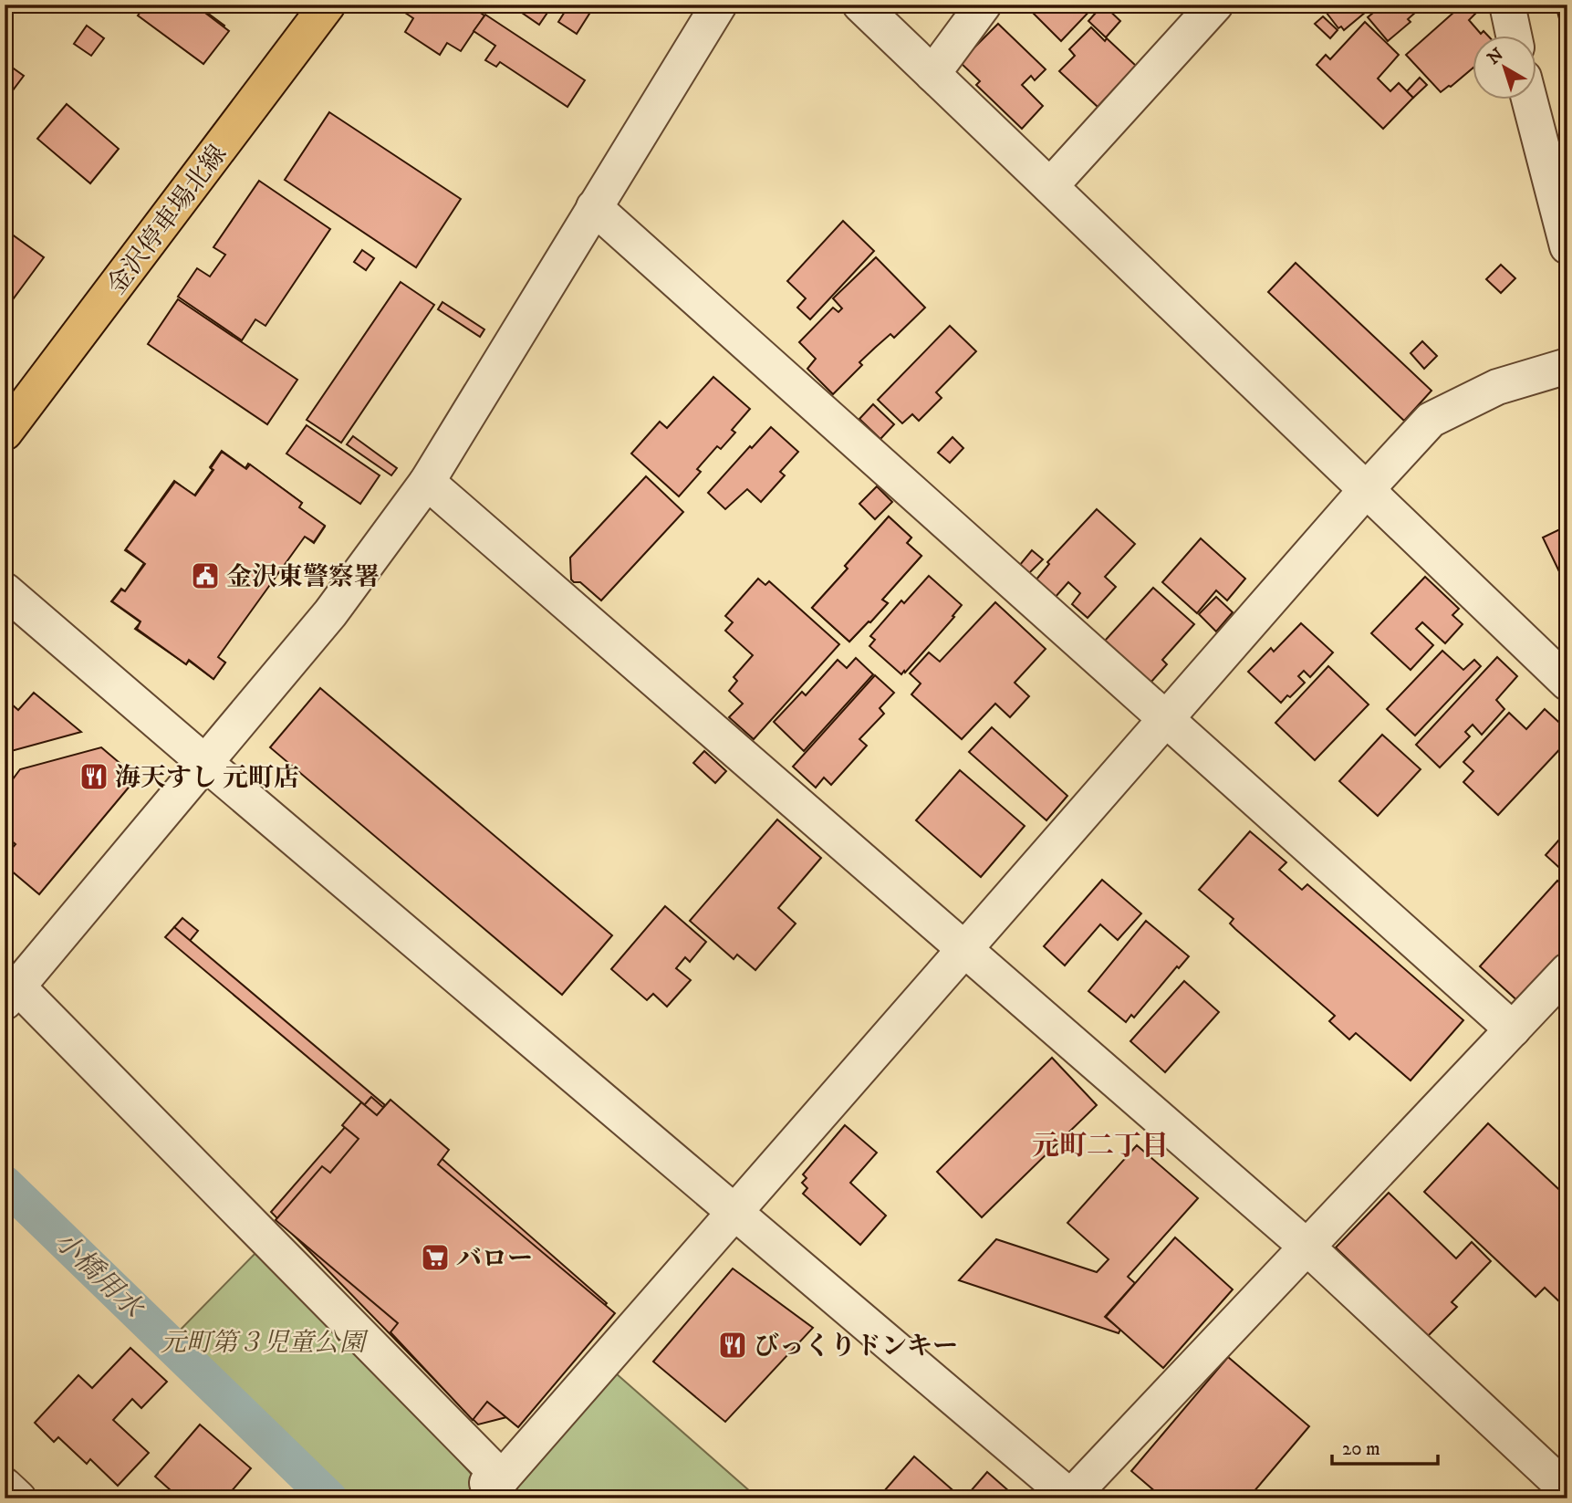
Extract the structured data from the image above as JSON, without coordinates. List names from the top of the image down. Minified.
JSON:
{"streets":{"main road":["金沢停車場北線"]},"districts":["元町二丁目"],"water":["小橋用水"],"parks":["元町第３児童公園"],"places":{"public building":["金沢東警察署"],"restaurant":["海天すし 元町店","びっくりドンキー"],"supermarket":["バロー"]},"scale_bar":"20 m","north":"top left"}
